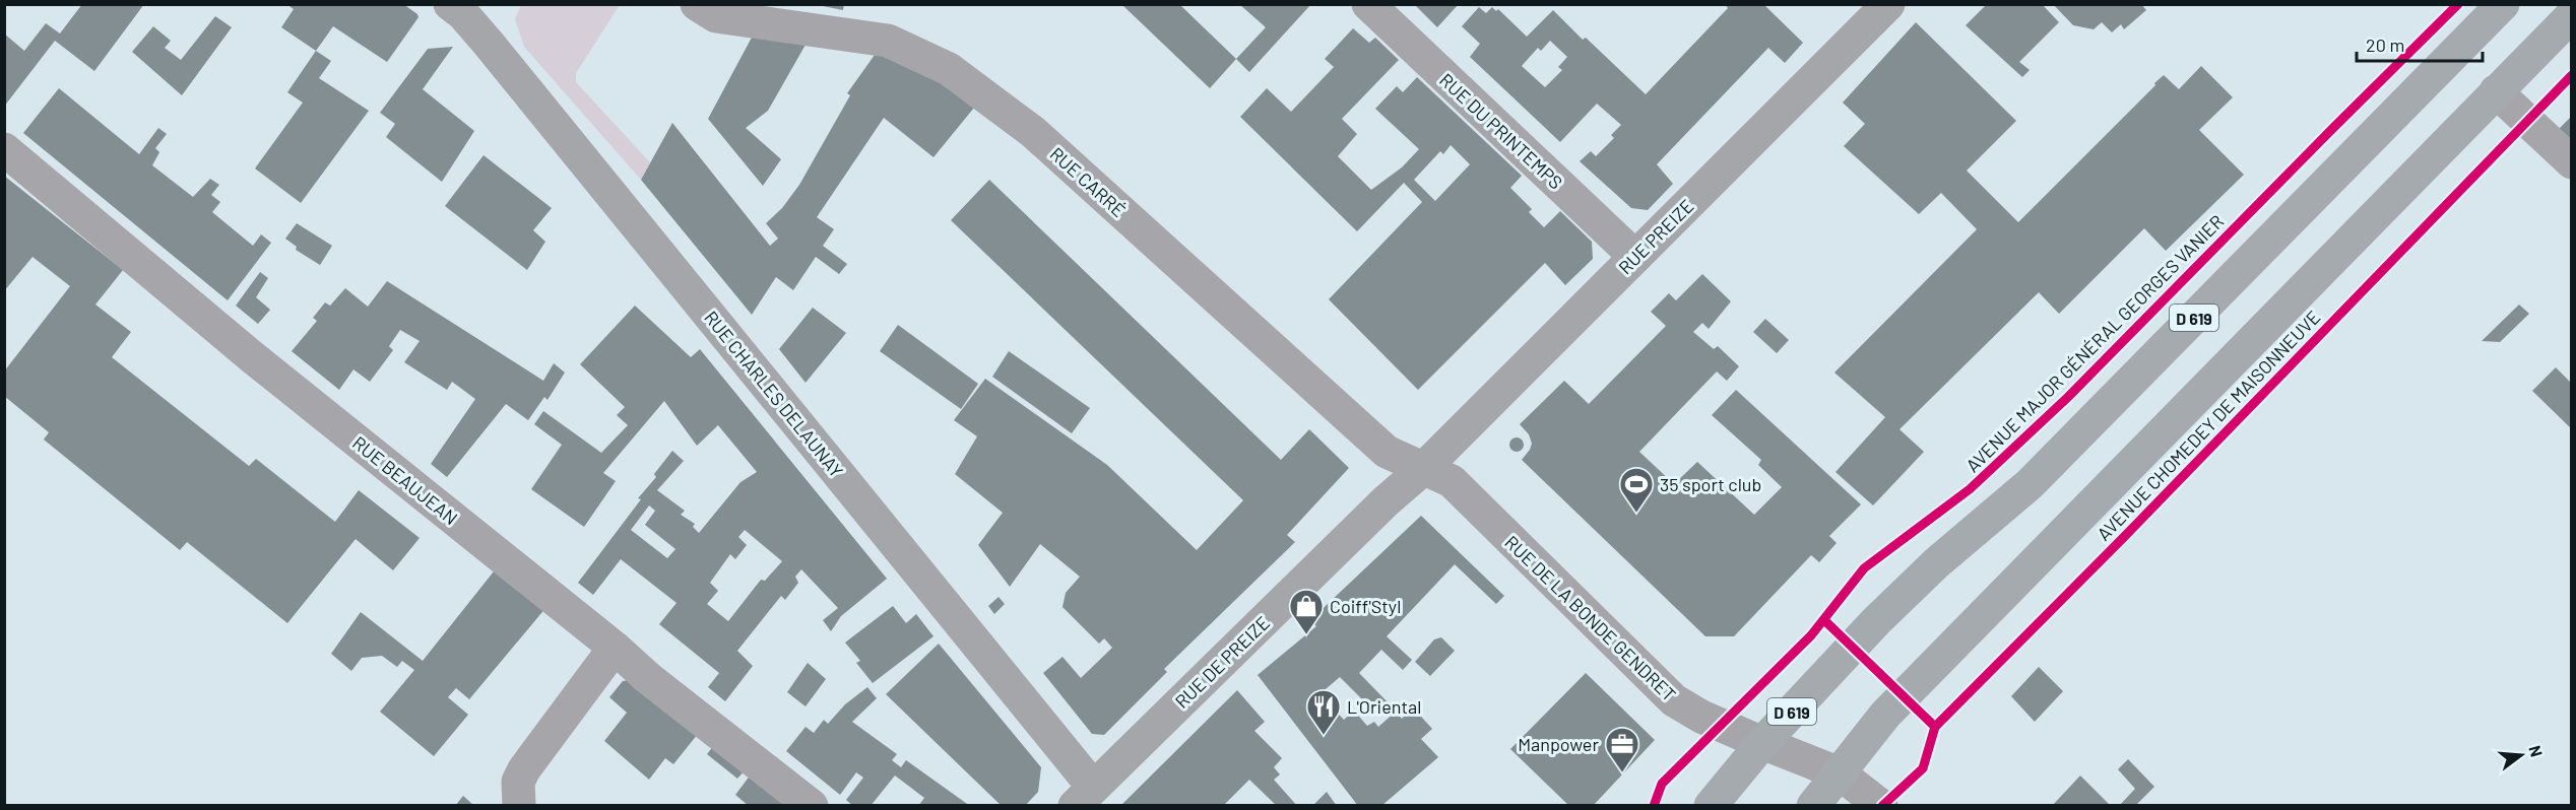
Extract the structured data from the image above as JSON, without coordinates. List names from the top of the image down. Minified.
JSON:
{"streets":{"main road":["D 619","AVENUE CHOMEDEY DE MAISONNEUVE"],"street":["RUE DU PRINTEMPS","RUE CARRÉ","RUE PREIZE","RUE CHARLES DELAUNAY","RUE BEAUJEAN","RUE DE LA BONDE GENDRET","RUE DE PREIZE"],"cycle path":["AVENUE MAJOR GÉNÉRAL GEORGES VANIER"]},"crossings":[["RUE DU PRINTEMPS","RUE PREIZE"],["RUE CARRÉ","RUE PREIZE"],["RUE CARRÉ","RUE DE LA BONDE GENDRET"],["RUE CARRÉ","RUE DE PREIZE"],["RUE PREIZE","RUE DE LA BONDE GENDRET"],["RUE PREIZE","RUE DE PREIZE"],["D 619","RUE DE LA BONDE GENDRET"],["RUE CHARLES DELAUNAY","RUE DE PREIZE"],["AVENUE CHOMEDEY DE MAISONNEUVE","RUE DE LA BONDE GENDRET"],["RUE DE LA BONDE GENDRET","RUE DE PREIZE"]],"places":{"sports":["35 sport club"],"shop":["Coiff'Styl"],"restaurant":["L'Oriental"],"office":["Manpower"]},"scale_bar":"20 m","north":"right"}
